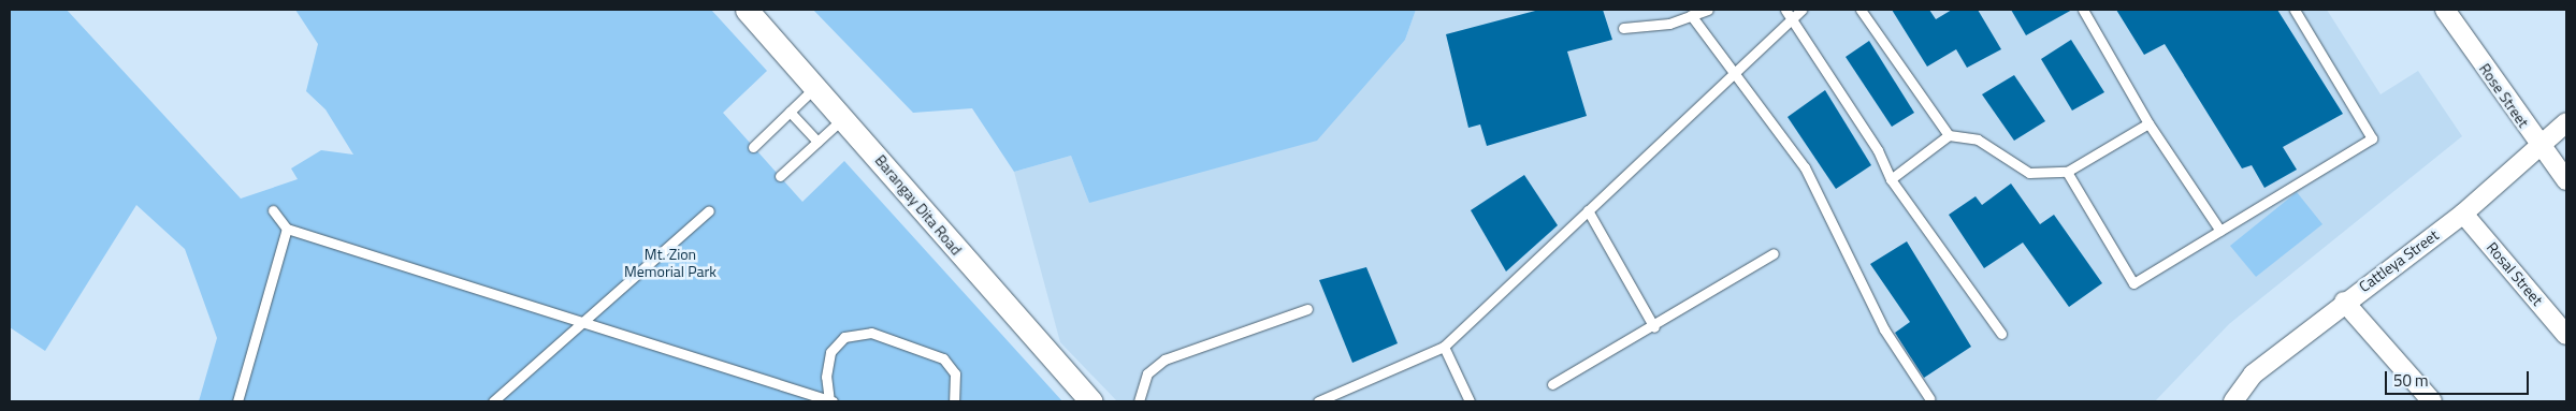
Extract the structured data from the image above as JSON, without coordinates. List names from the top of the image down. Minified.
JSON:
{"streets":{"street":["Rose Street","Barangay Dita Road","Cattleya Street","Rosal Street"]},"crossings":[["Rose Street","Cattleya Street"],["Cattleya Street","Rosal Street"]],"parks":["Mt. Zion Memorial Park"],"scale_bar":"50 m"}
